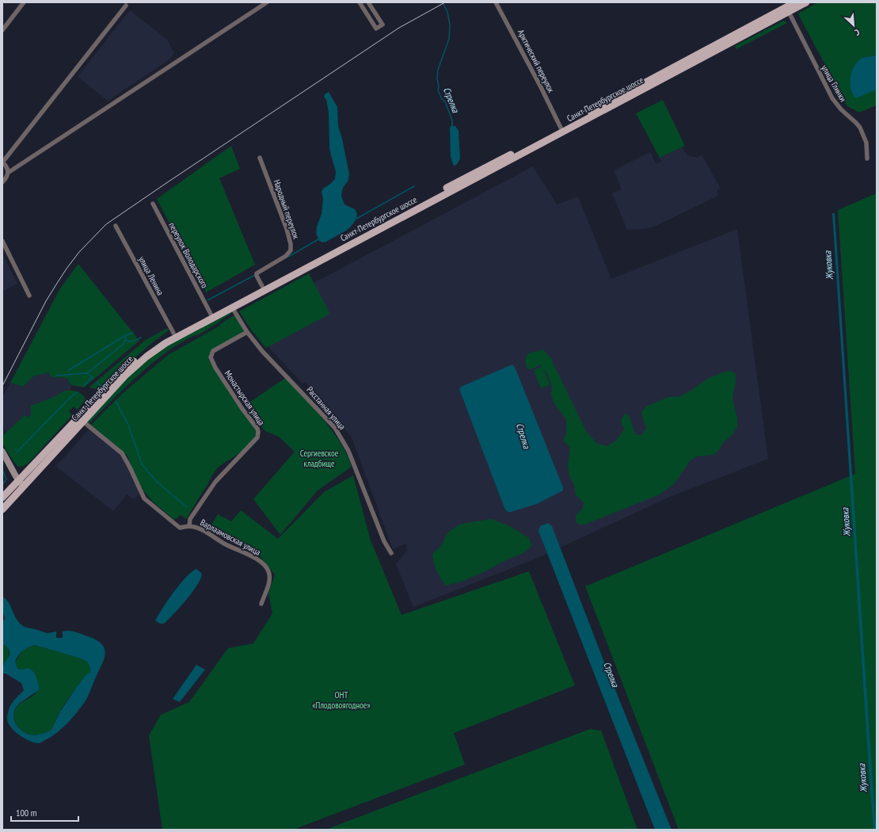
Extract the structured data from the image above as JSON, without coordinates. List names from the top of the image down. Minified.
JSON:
{"streets":{"main road":["Санкт-Петербургское шоссе"],"street":["Арктический переулок","улица Глинки","Народный переулок","переулок Володарского","улица Ленина","Монастырская улица","Расстанная улица","Варлаамовская улица"]},"crossings":[["Арктический переулок","Санкт-Петербургское шоссе"],["улица Глинки","Санкт-Петербургское шоссе"],["Санкт-Петербургское шоссе","Народный переулок"],["Санкт-Петербургское шоссе","переулок Володарского"],["Санкт-Петербургское шоссе","улица Ленина"],["Санкт-Петербургское шоссе","Расстанная улица"],["Санкт-Петербургское шоссе","Варлаамовская улица"],["Монастырская улица","Расстанная улица"],["Монастырская улица","Варлаамовская улица"]],"water":["Стрелка","Жуковка"],"parks":["Сергиевское кладбище","ОНТ «Плодовоягодное»"],"scale_bar":"100 m","north":"bottom right"}
